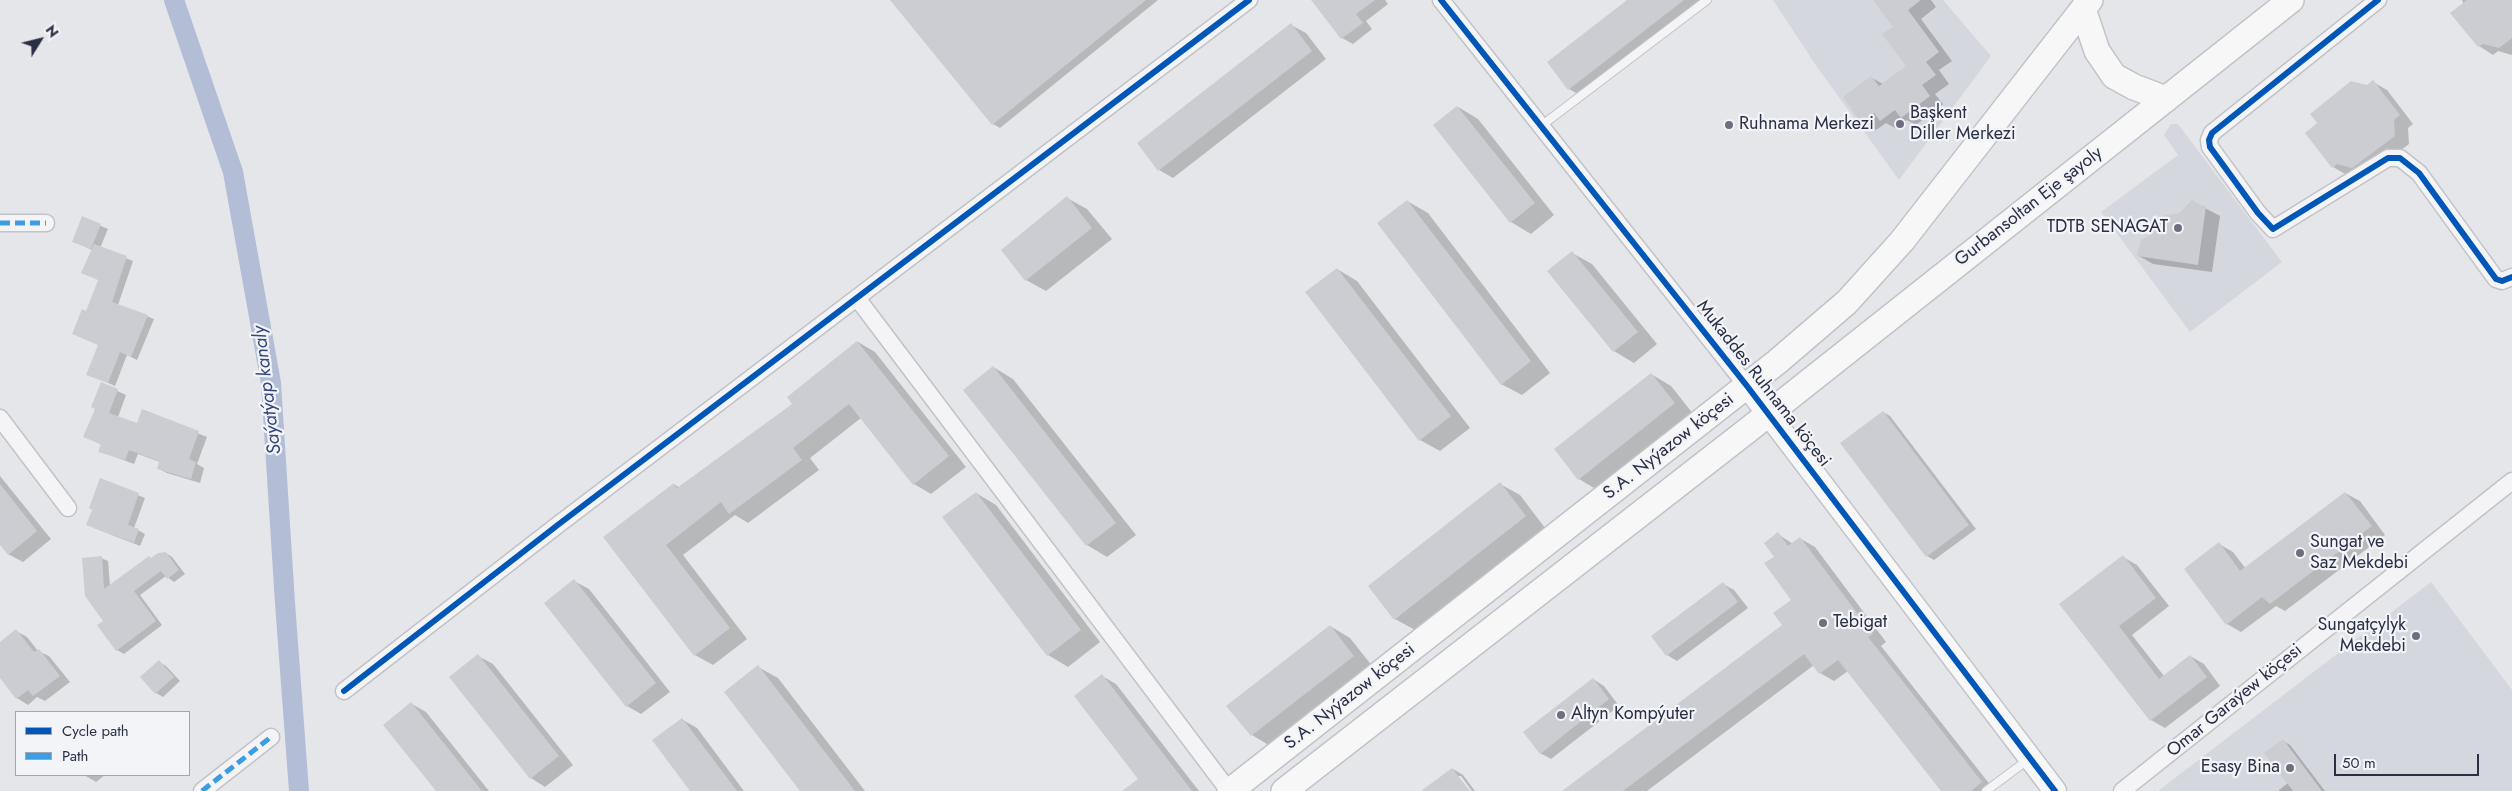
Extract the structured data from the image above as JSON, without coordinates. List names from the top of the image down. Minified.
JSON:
{"streets":{"main road":["Gurbansoltan Eje şayoly","S.A. Nyýazow köçesi"],"street":["Mukaddes Ruhnama köçesi","Omar Garaýew köçesi"]},"crossings":[["Gurbansoltan Eje şayoly","Mukaddes Ruhnama köçesi"],["Gurbansoltan Eje şayoly","S.A. Nyýazow köçesi"],["Mukaddes Ruhnama köçesi","S.A. Nyýazow köçesi"]],"water":["Saýatýap kanaly"],"places":["Başkent Diller Merkezi","Ruhnama Merkezi","TDTB SENAGAT","Sungat ve Saz Mekdebi","Tebigat","Sungatçylyk Mekdebi","Altyn Kompýuter","Esasy Bina"],"legend":["Cycle path","Path"],"scale_bar":"50 m","north":"top right"}
